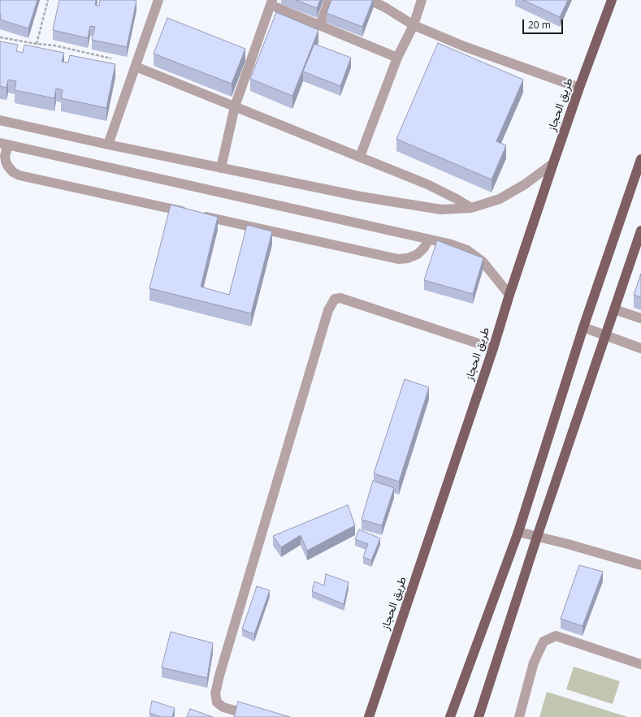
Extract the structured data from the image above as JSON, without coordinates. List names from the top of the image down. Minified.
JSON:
{"streets":{"main road":["طريق الحجاز"]},"scale_bar":"20 m"}
